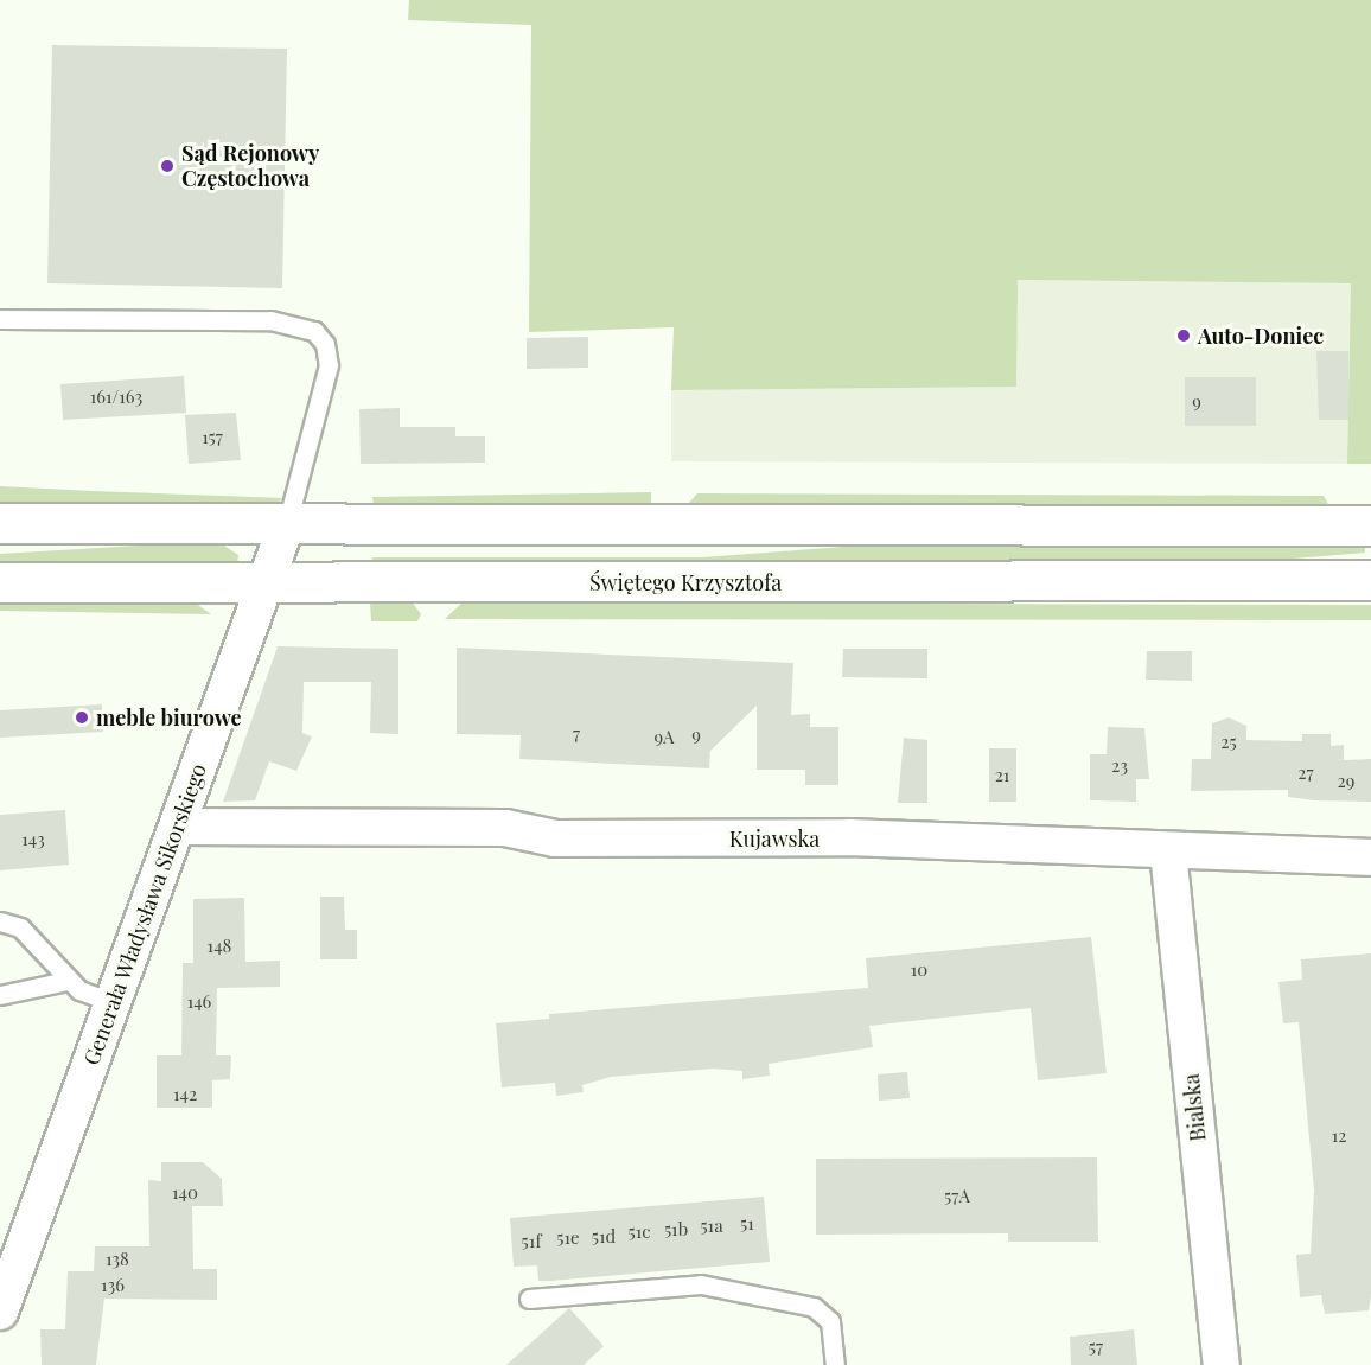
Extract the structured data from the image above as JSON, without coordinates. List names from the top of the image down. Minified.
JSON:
{"streets":{"main road":["Świętego Krzysztofa"],"street":["Kujawska","Generała Władysława Sikorskiego","Bialska"]},"crossings":[["Świętego Krzysztofa","Generała Władysława Sikorskiego"],["Kujawska","Generała Władysława Sikorskiego"],["Kujawska","Bialska"]],"places":["Sąd Rejonowy Częstochowa","Auto-Doniec","meble biurowe"],"house_numbers":["161/163","9","157","7","9","9A","25","23","27","21","29","143","148","10","146","142","12","140","57A","51","51a","51b","51c","51d","51e","51f","138","136","57"]}
